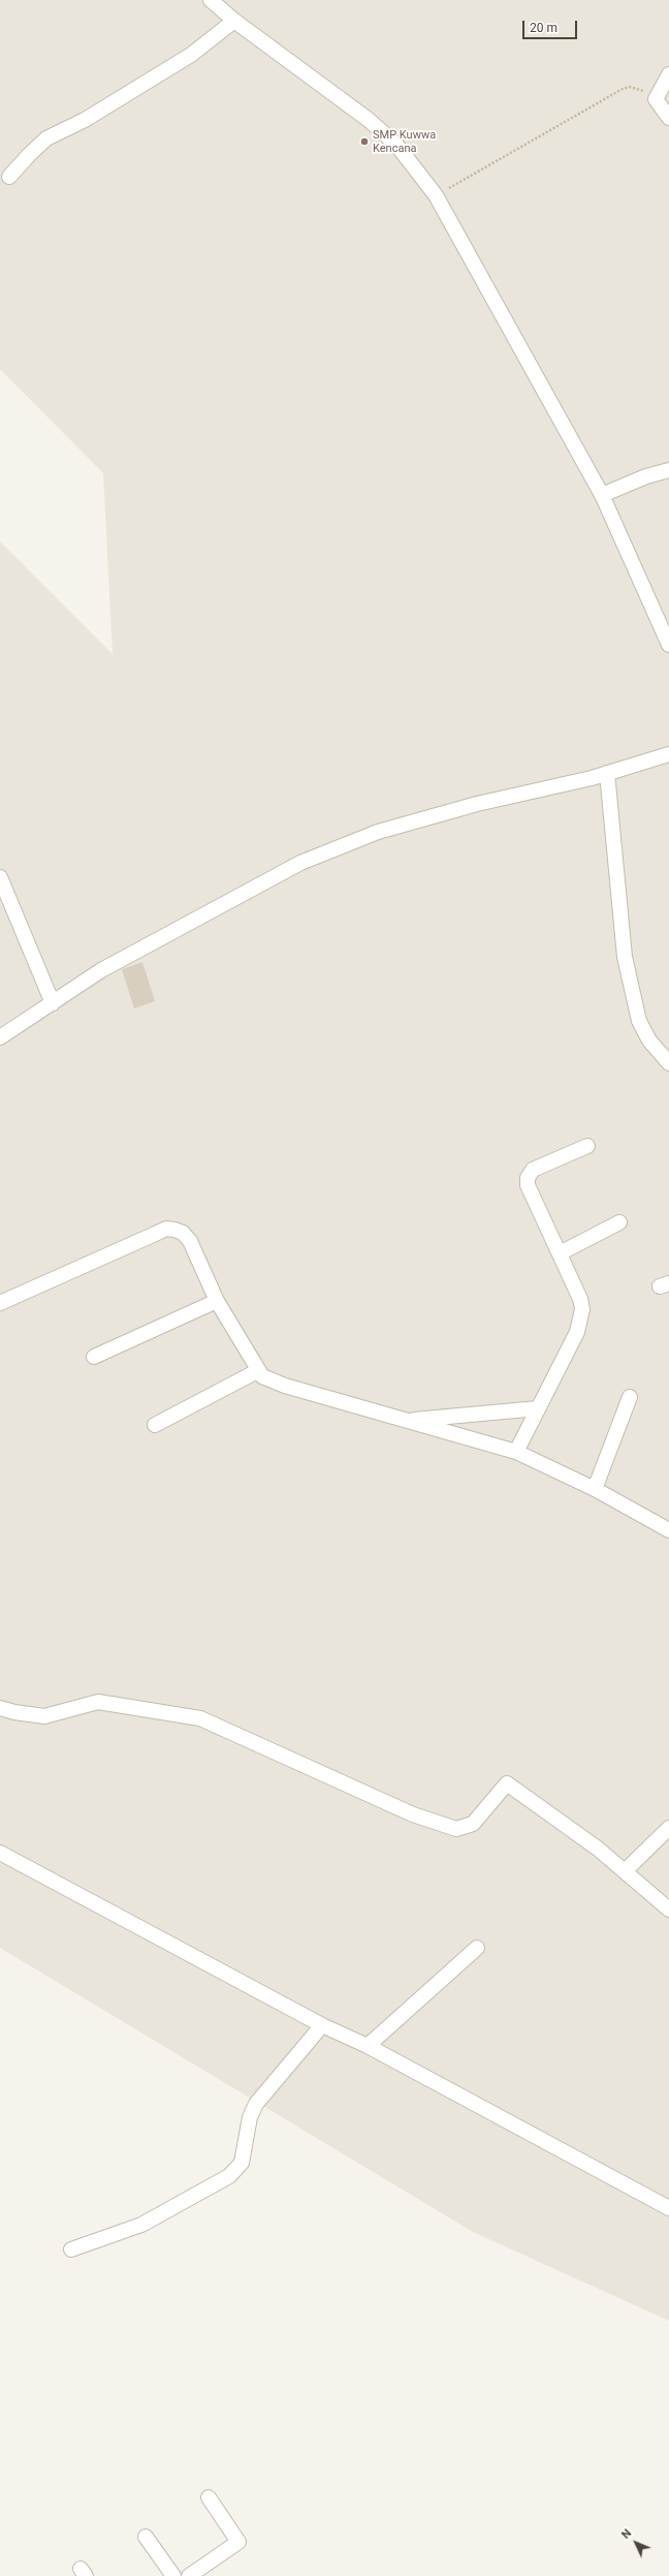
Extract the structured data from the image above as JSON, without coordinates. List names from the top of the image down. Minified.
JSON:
{"places":["SMP Kuwwa Kencana"],"scale_bar":"20 m","north":"top left"}
